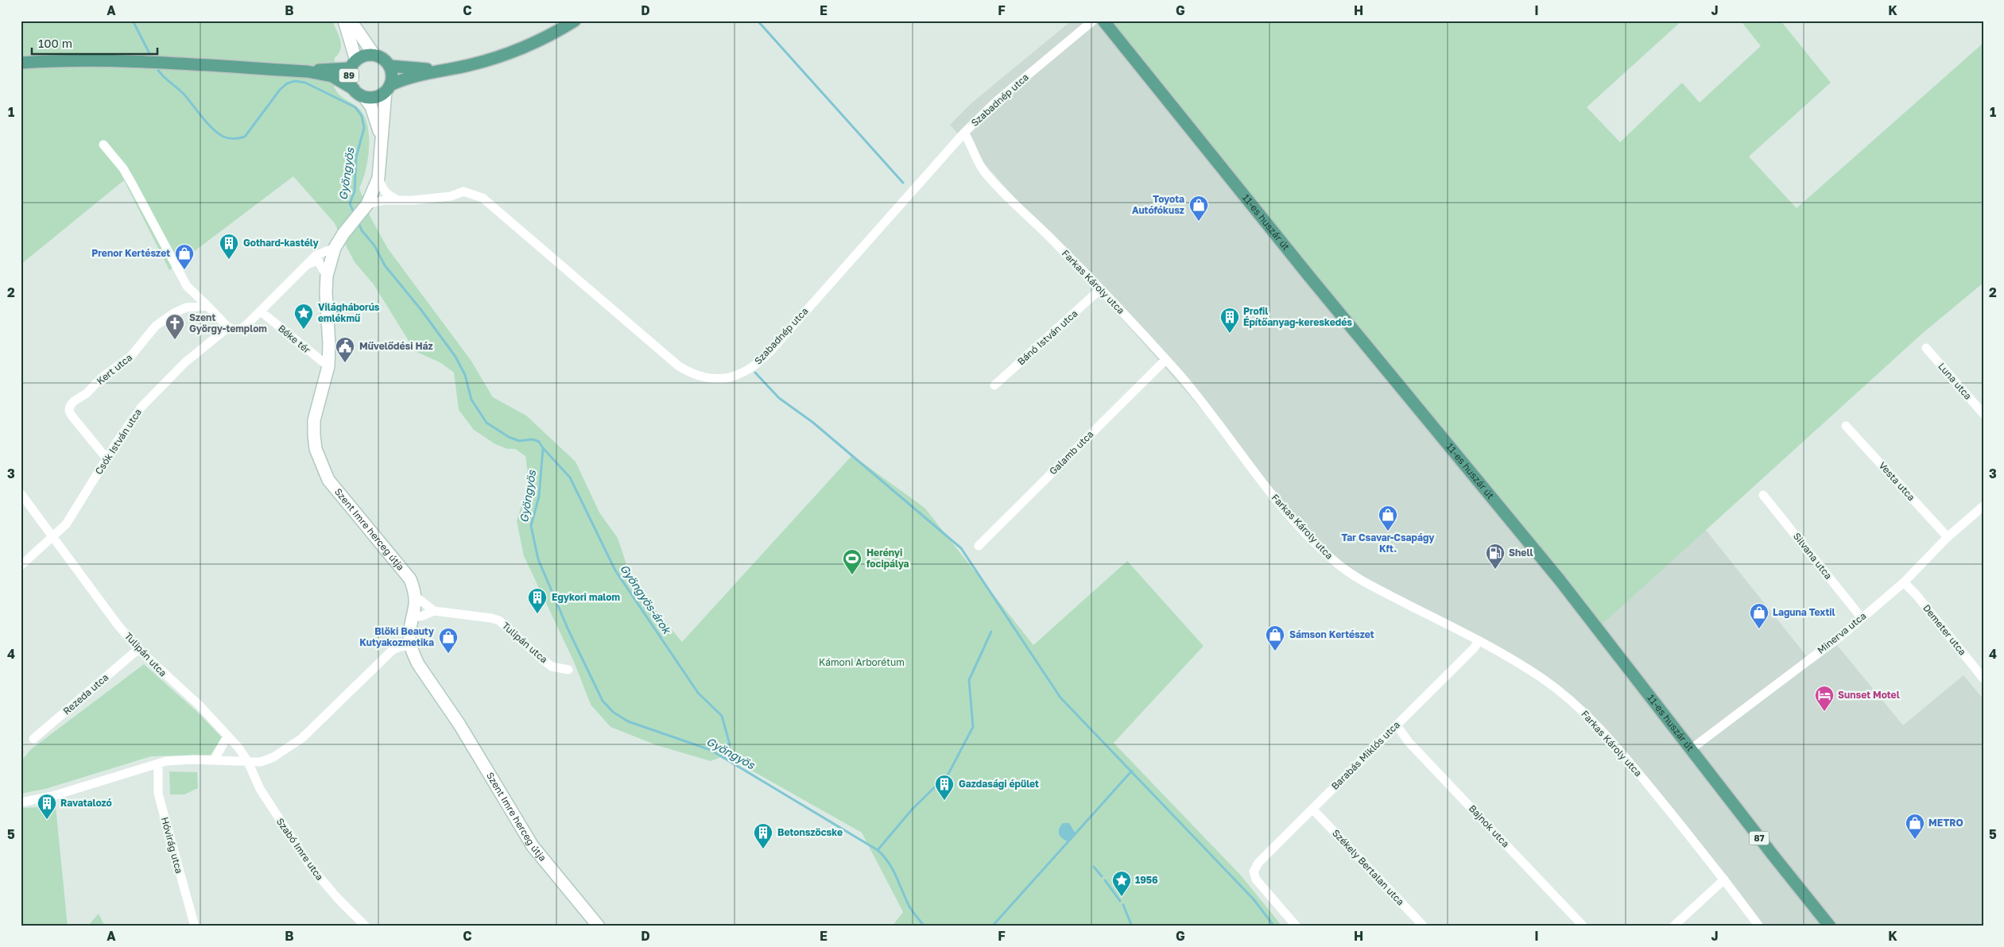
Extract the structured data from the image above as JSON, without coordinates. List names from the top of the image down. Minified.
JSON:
{"streets":{"main road":["89","11-es huszár út","Szent Imre herceg útja","87"],"street":["Szabadnép utca","Farkas Károly utca","Bánó István utca","Béke tér","Kert utca","Luna utca","Csók István utca","Galamb utca","Vesta utca","Silvana utca","Demeter utca","Minerva utca","Tulipán utca","Rezeda utca","Barabás Miklós utca","Bajnok utca","Hóvirág utca","Szabó Imre utca","Székely Bertalan utca"]},"crossings":[["89","Szent Imre herceg útja"],["Szabadnép utca","Farkas Károly utca"],["Szabadnép utca","Szent Imre herceg útja"],["11-es huszár út","Minerva utca"],["Farkas Károly utca","Bánó István utca"],["Farkas Károly utca","Galamb utca"],["Farkas Károly utca","Barabás Miklós utca"],["Béke tér","Szent Imre herceg útja"],["Kert utca","Csók István utca"],["Csók István utca","Tulipán utca"],["Vesta utca","Minerva utca"],["Szent Imre herceg útja","Tulipán utca"],["Silvana utca","Minerva utca"],["Demeter utca","Minerva utca"],["Tulipán utca","Rezeda utca"],["Tulipán utca","Szabó Imre utca"],["Barabás Miklós utca","Bajnok utca"],["Barabás Miklós utca","Székely Bertalan utca"]],"water":["Gyöngyös","Gyöngyös-árok"],"parks":["Kámoni Arborétum"],"places":{"shop":["Toyota Autófókusz","Prenor Kertészet","Tar Csavar-Csapágy Kft.","Laguna Textil","Sámson Kertészet","Blöki Beauty Kutyakozmetika","METRO"],"building":["Gothard-kastély","Profil Építőanyag-kereskedés","Egykori malom","Gazdasági épület","Ravatalozó","Betonszöcske"],"place":["Világháborús emlékmű","1956"],"church":["Szent György-templom"],"public building":["Művelődési Ház"],"fuel station":["Shell"],"sports":["Herényi focipálya"],"hotel":["Sunset Motel"]},"scale_bar":"100 m","grid":{"columns":["A","B","C","D","E","F","G","H","I","J","K"],"rows":["1","2","3","4","5"]}}
